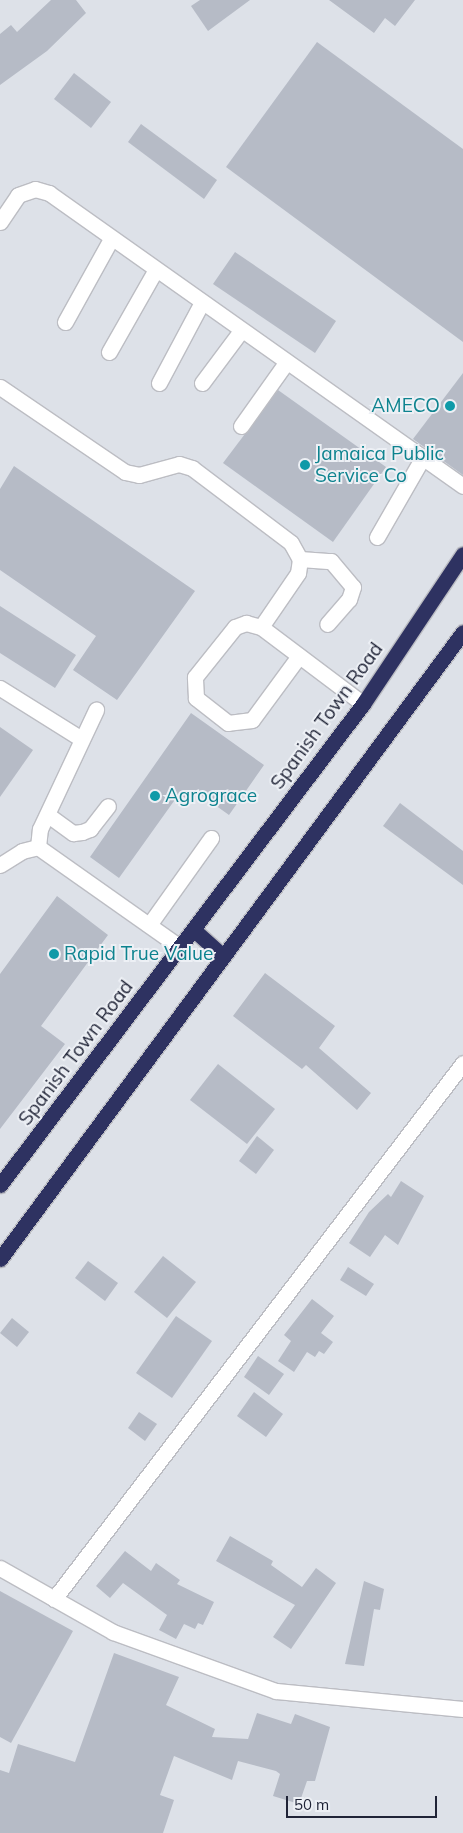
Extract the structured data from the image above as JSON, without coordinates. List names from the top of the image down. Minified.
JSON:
{"streets":{"highway":["Spanish Town Road"]},"places":["AMECO","Jamaica Public Service Co","Agrograce","Rapid True Value"],"scale_bar":"50 m"}
